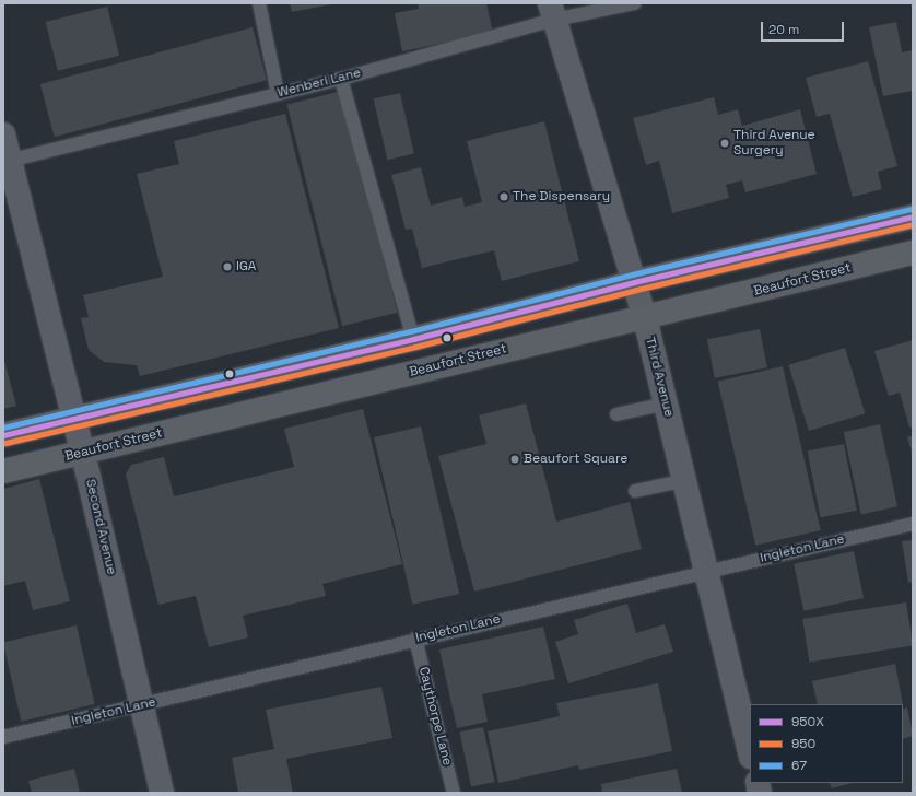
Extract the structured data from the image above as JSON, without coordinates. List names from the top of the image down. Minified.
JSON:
{"streets":{"main road":["Beaufort Street"],"street":["Third Avenue","Second Avenue"],"lane":["Wenberi Lane","Ingleton Lane","Caythorpe Lane"]},"crossings":[["Wenberi Lane","Third Avenue"],["Wenberi Lane","Second Avenue"],["Beaufort Street","Third Avenue"],["Beaufort Street","Second Avenue"],["Third Avenue","Ingleton Lane"],["Second Avenue","Ingleton Lane"],["Ingleton Lane","Caythorpe Lane"]],"places":["Third Avenue Surgery","The Dispensary","IGA","Beaufort Square"],"lines":["transit line 67","transit line 950X","transit line 950"],"legend":["950X","950","67"],"scale_bar":"20 m"}
